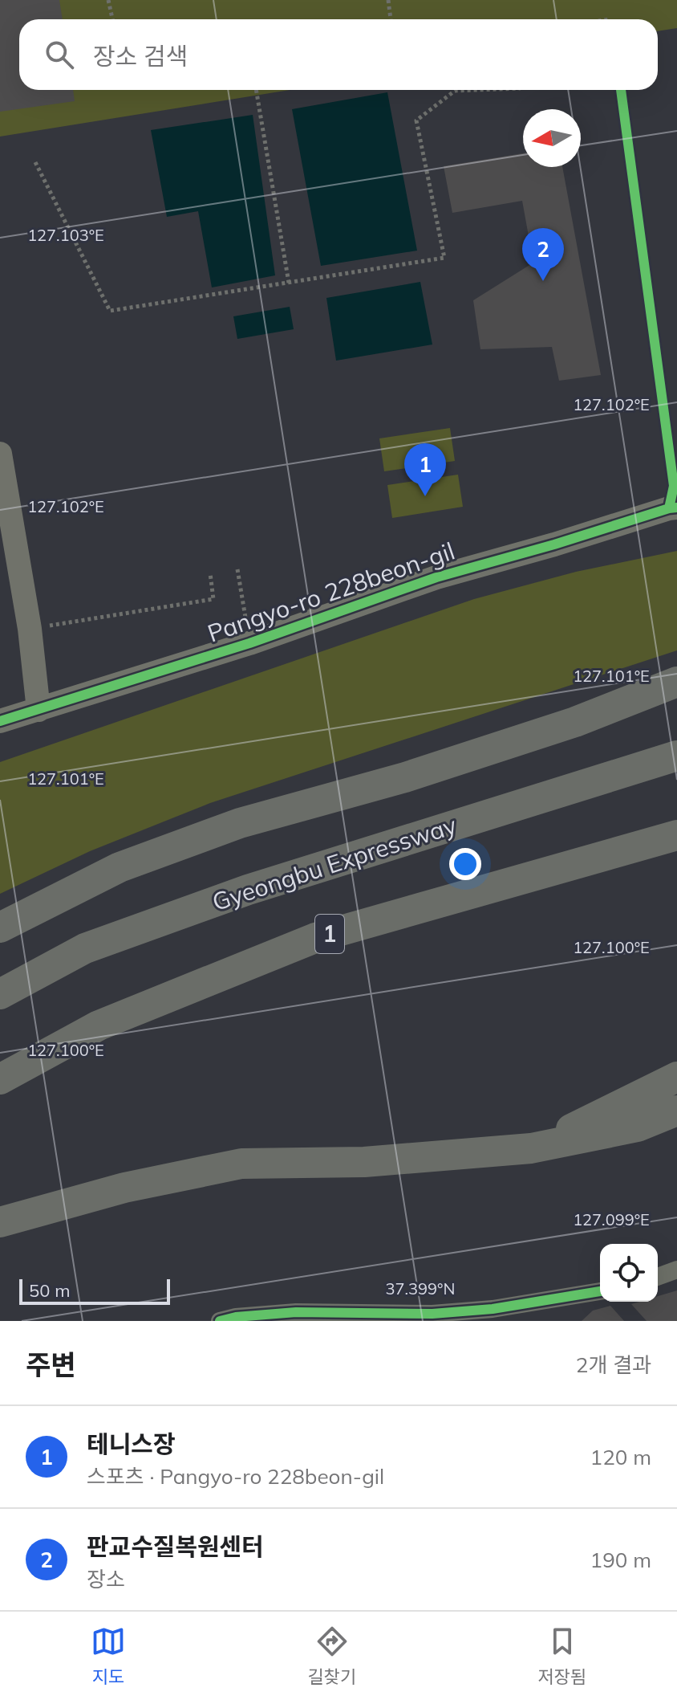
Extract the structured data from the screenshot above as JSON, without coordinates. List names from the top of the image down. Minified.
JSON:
{"streets":{"highway":["Gyeongbu Expressway","1"],"street":["Pangyo-ro 228beon-gil"]},"scale_bar":"50 m","north":"left","page":{"search":"장소 검색","pins":["2","1"],"scale":"50 m","heading":["주변","2개 결과"],"list":[{"mark":"1","name":"테니스장","note":"스포츠 · Pangyo-ro 228beon-gil","value":"120 m"},{"mark":"2","name":"판교수질복원센터","note":"장소","value":"190 m"}],"nav":["지도","길찾기","저장됨"]},"coordinates":["127.103°E","127.102°E","127.101°E","127.100°E","127.099°E","37.399°N"]}
